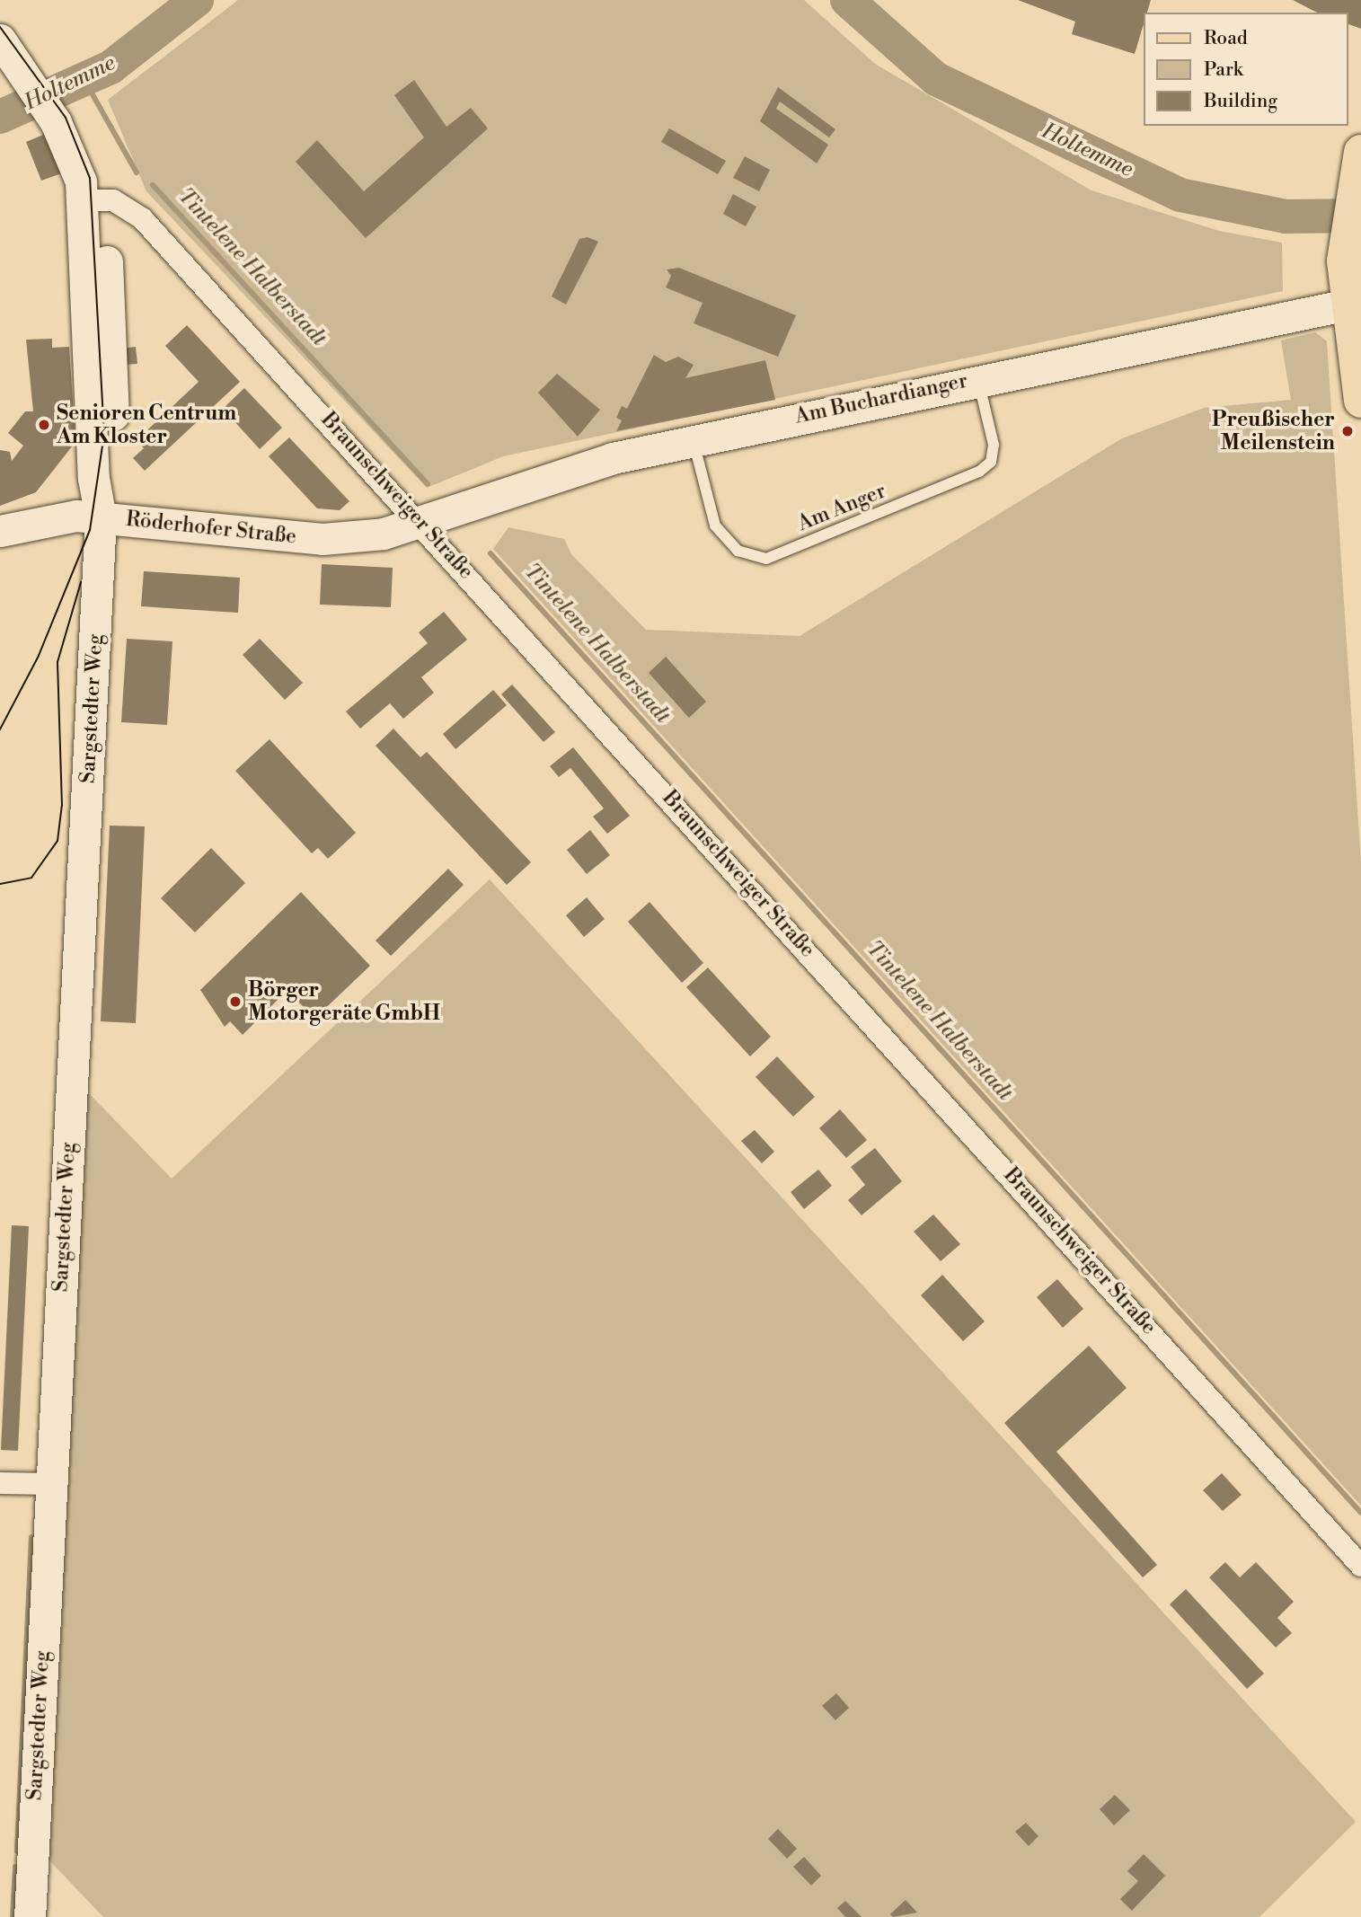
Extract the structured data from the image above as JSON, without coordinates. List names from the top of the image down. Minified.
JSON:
{"streets":{"street":["Am Buchardianger","Braunschweiger Straße","Röderhofer Straße","Sargstedter Weg"],"lane":["Am Anger"]},"crossings":[["Am Buchardianger","Braunschweiger Straße"],["Am Buchardianger","Am Anger"],["Am Buchardianger","Röderhofer Straße"],["Braunschweiger Straße","Röderhofer Straße"],["Röderhofer Straße","Sargstedter Weg"]],"water":["Holtemme","Tintelene Halberstadt"],"places":["Senioren Centrum Am Kloster","Preußischer Meilenstein","Börger Motorgeräte GmbH"],"legend":["Road","Park","Building"]}
